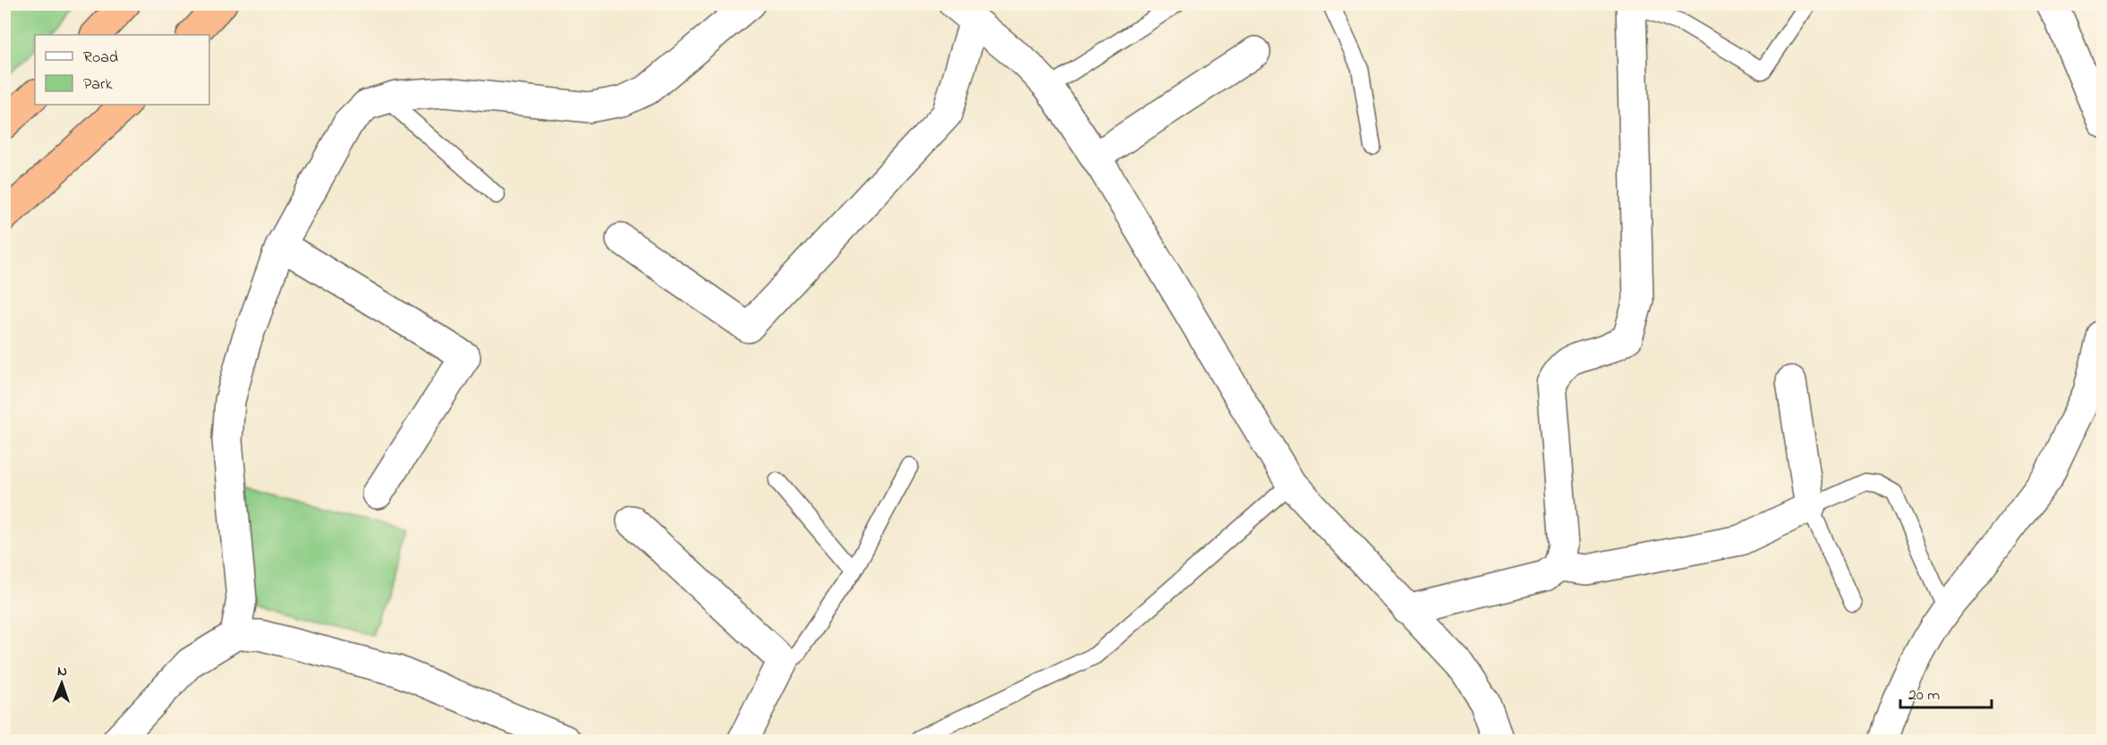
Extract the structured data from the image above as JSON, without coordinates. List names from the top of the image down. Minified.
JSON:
{"legend":["Road","Park"],"scale_bar":"20 m","north":"top"}
